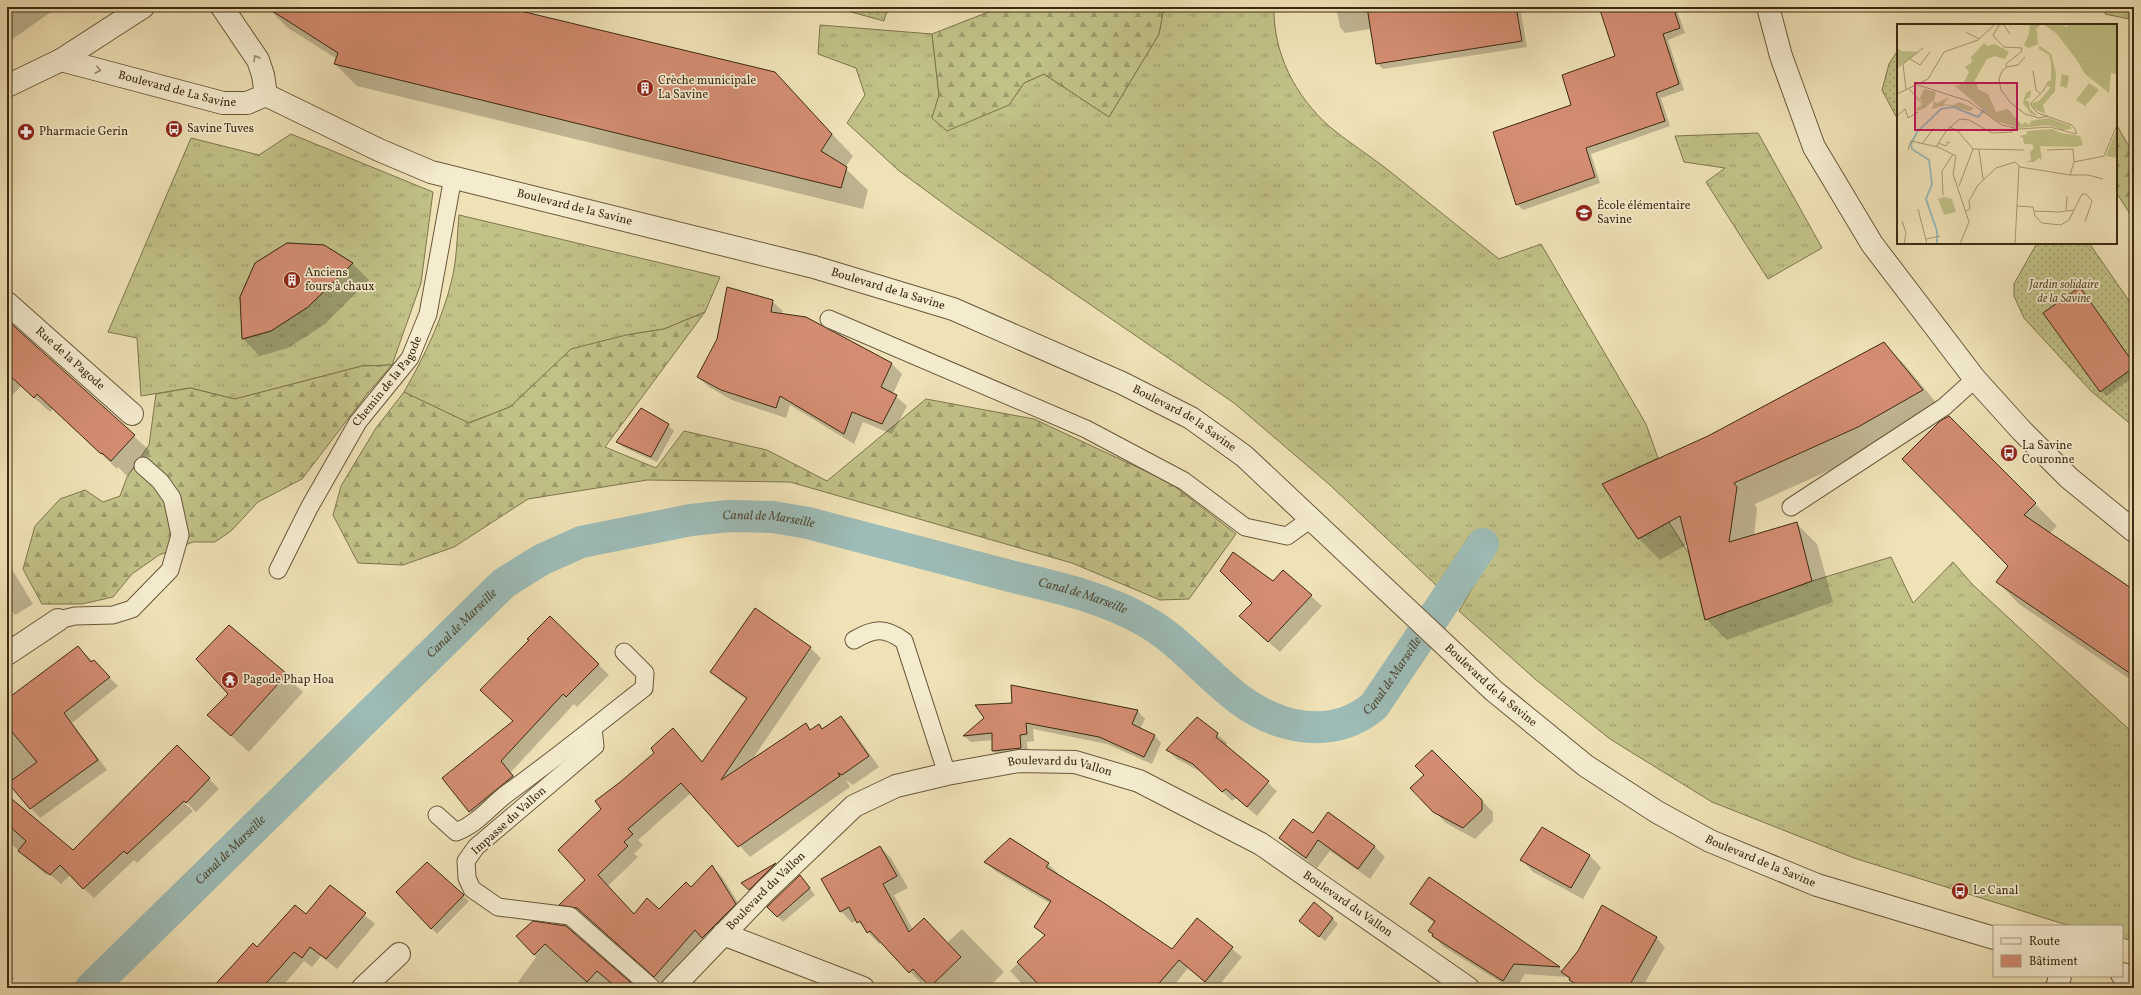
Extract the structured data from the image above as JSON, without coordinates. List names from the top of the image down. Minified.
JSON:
{"streets":{"street":["Boulevard de La Savine","Boulevard de la Savine","Rue de la Pagode","Boulevard du Vallon"],"lane":["Chemin de la Pagode","Impasse du Vallon"]},"crossings":[["Boulevard de La Savine","Boulevard de la Savine"],["Boulevard de la Savine","Chemin de la Pagode"]],"one_way":["Boulevard de La Savine"],"water":["Canal de Marseille"],"parks":["Jardin solidaire de la Savine"],"places":{"building":["Crèche municipale La Savine","Anciens fours à chaux"],"bus stop":["Savine Tuves","La Savine Couronne","Le Canal"],"pharmacy":["Pharmacie Gerin"],"school or university":["École élémentaire Savine"],"temple":["Pagode Phap Hoa"]},"legend":["Route","Bâtiment"]}
